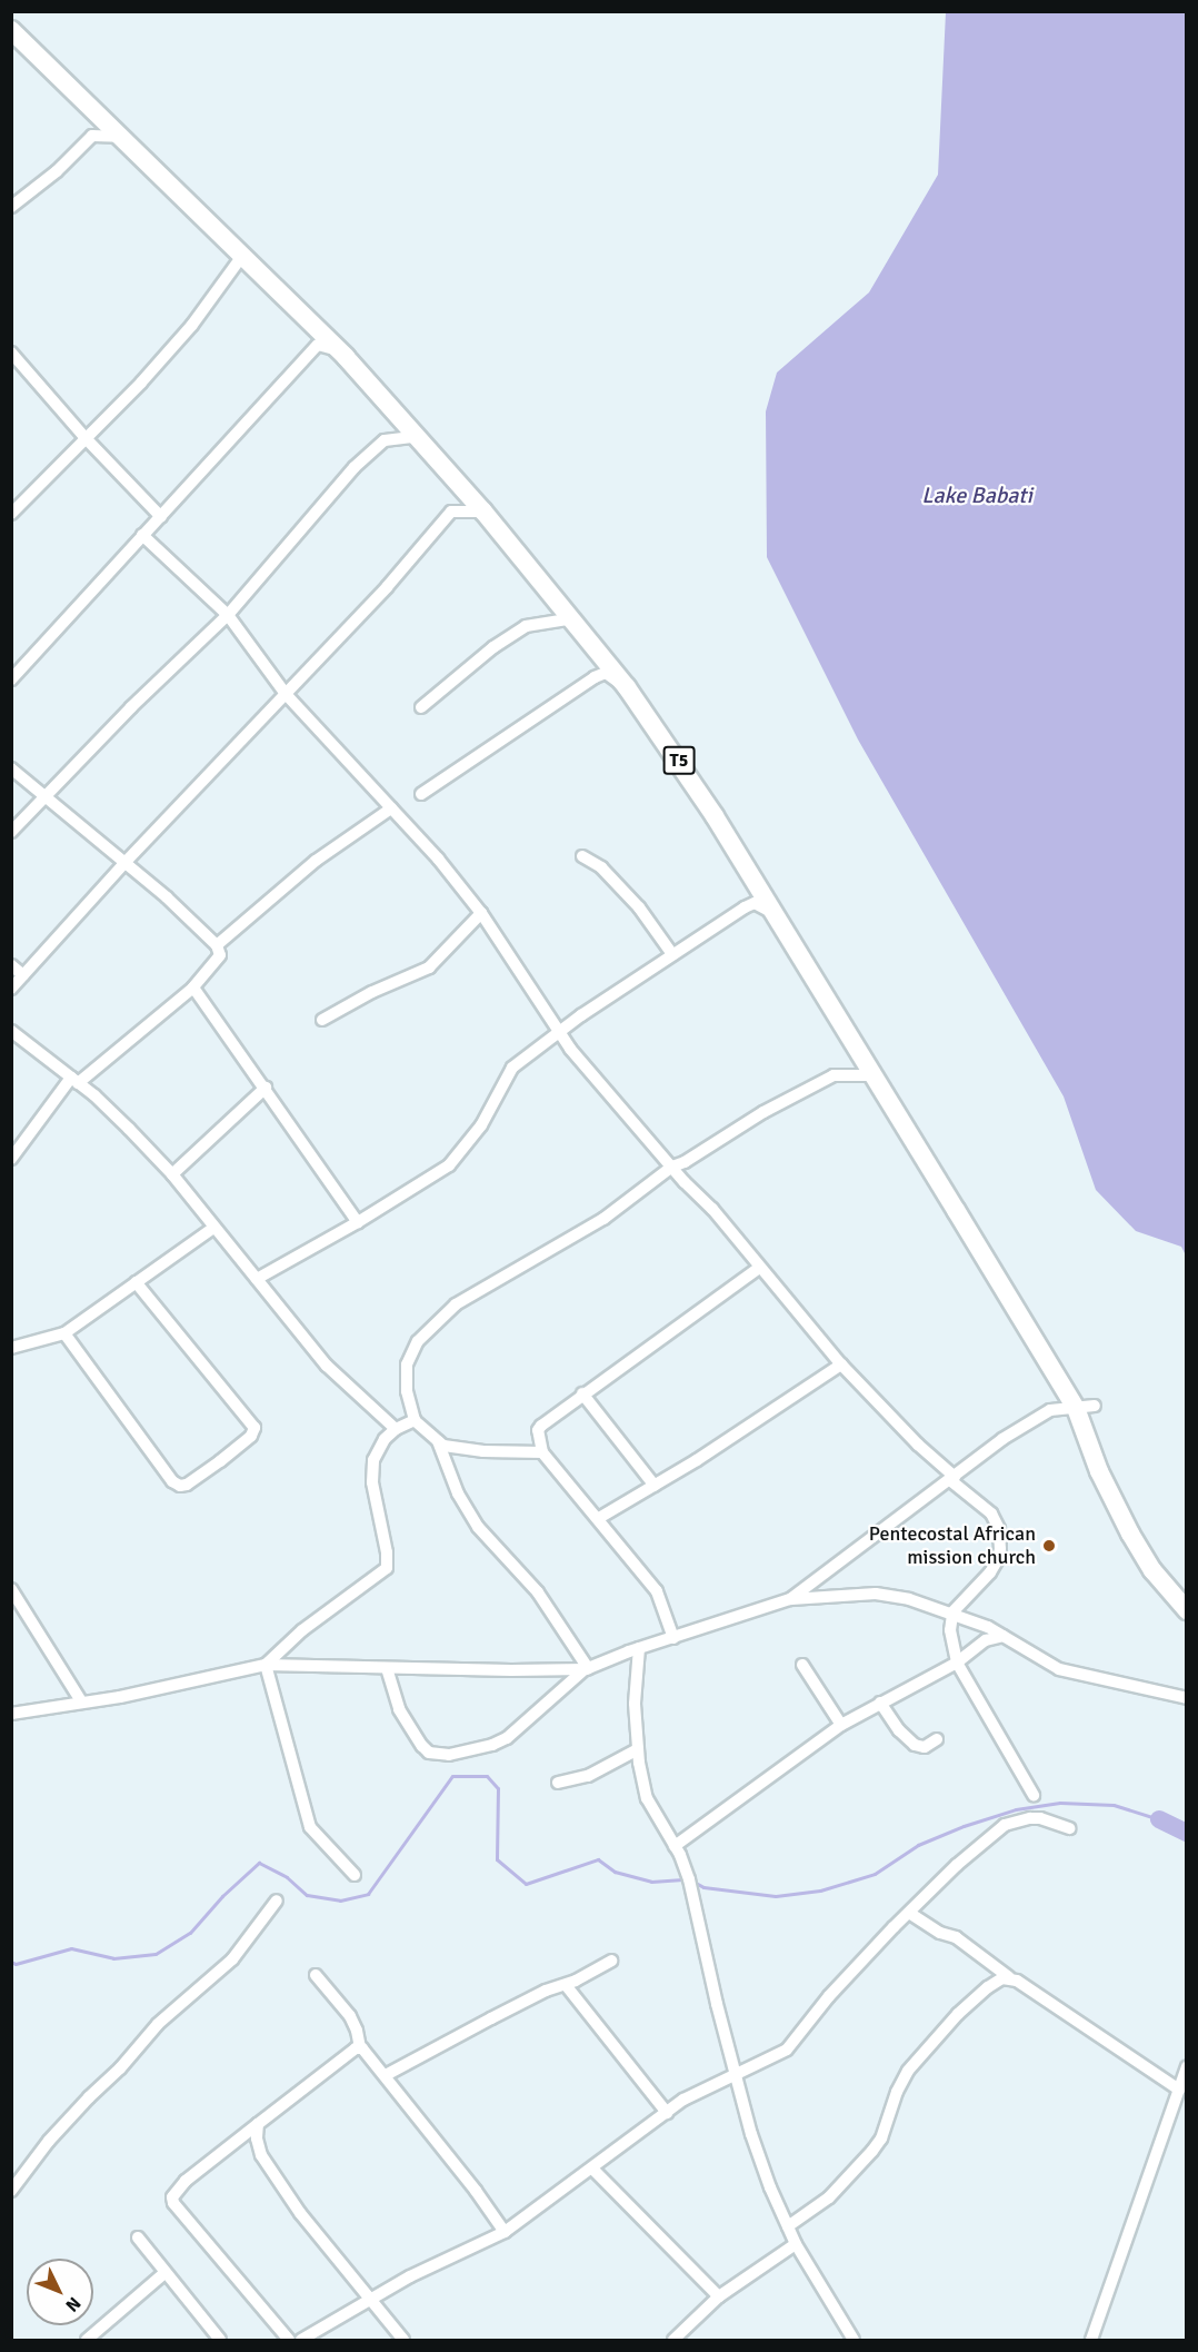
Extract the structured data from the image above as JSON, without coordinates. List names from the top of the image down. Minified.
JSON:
{"streets":{"highway":["T5"]},"water":["Lake Babati"],"places":["Pentecostal African mission church"],"north":"bottom right"}
